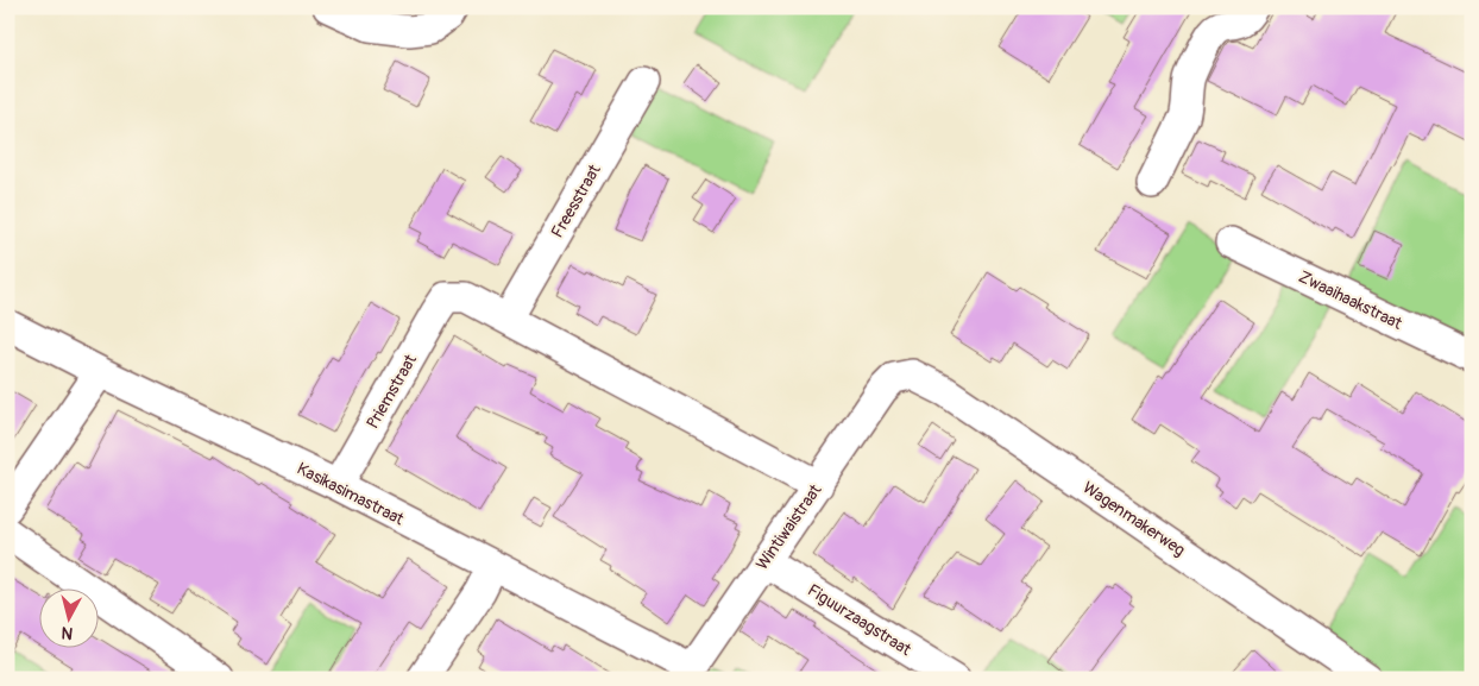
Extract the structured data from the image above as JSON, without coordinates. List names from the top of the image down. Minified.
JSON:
{"streets":{"street":["Freesstraat","Zwaaihaakstraat","Priemstraat","Kasikasimastraat","Wagenmakerweg","Wintiwaistraat","Figuurzaagstraat"]},"crossings":[["Freesstraat","Priemstraat"],["Priemstraat","Kasikasimastraat"],["Kasikasimastraat","Wintiwaistraat"],["Wagenmakerweg","Wintiwaistraat"],["Wintiwaistraat","Figuurzaagstraat"]],"north":"bottom"}
